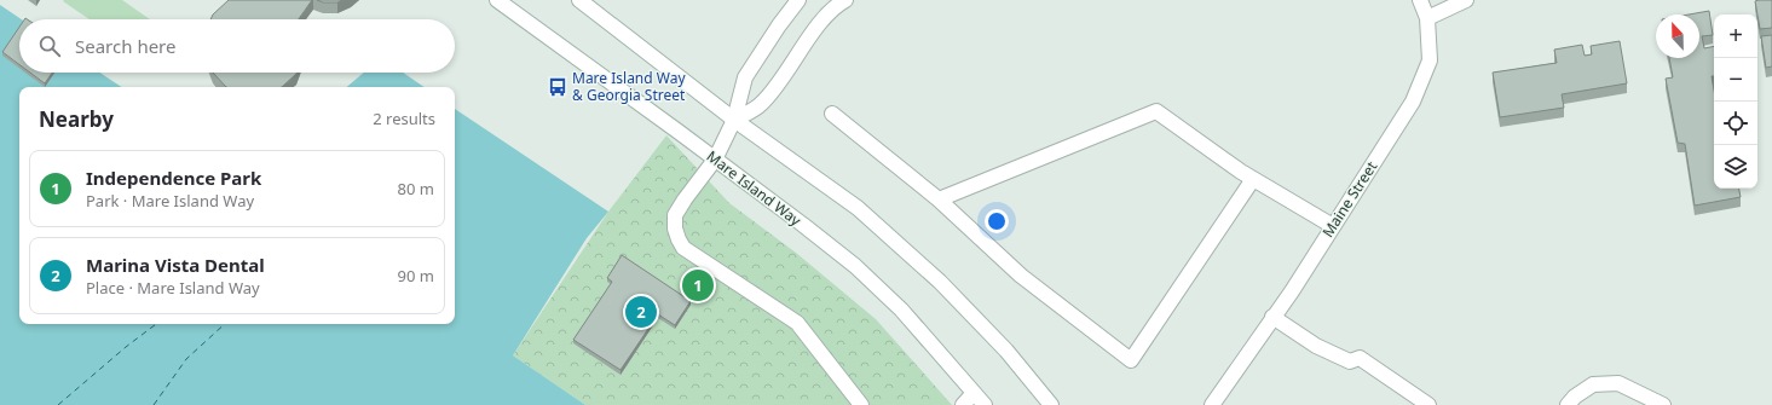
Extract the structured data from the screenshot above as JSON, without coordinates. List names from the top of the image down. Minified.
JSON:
{"streets":{"main road":["Mare Island Way","Maine Street"]},"places":{"bus stop":["Mare Island Way & Georgia Street"]},"north":"top","page":{"map_buttons":["+","−"],"search":"Search here","heading":["Nearby","2 results"],"list":[{"mark":"1","name":"Independence Park","note":"Park · Mare Island Way","value":"80 m"},{"mark":"2","name":"Marina Vista Dental","note":"Place · Mare Island Way","value":"90 m"}],"pins":["1","2"]}}
